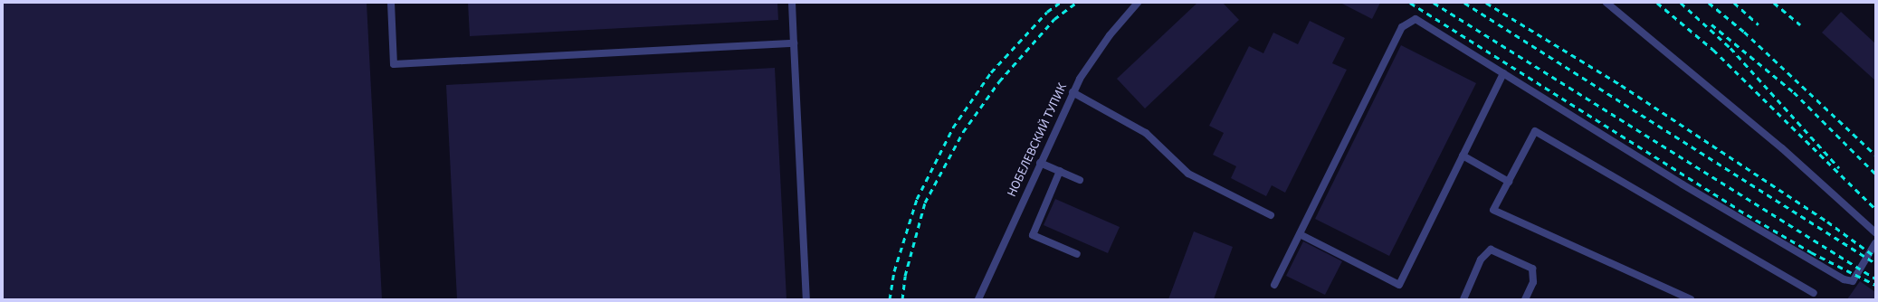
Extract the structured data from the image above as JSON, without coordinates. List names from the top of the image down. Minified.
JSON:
{"streets":{"street":["НОБЕЛЕВСКИЙ ТУПИК"]}}
